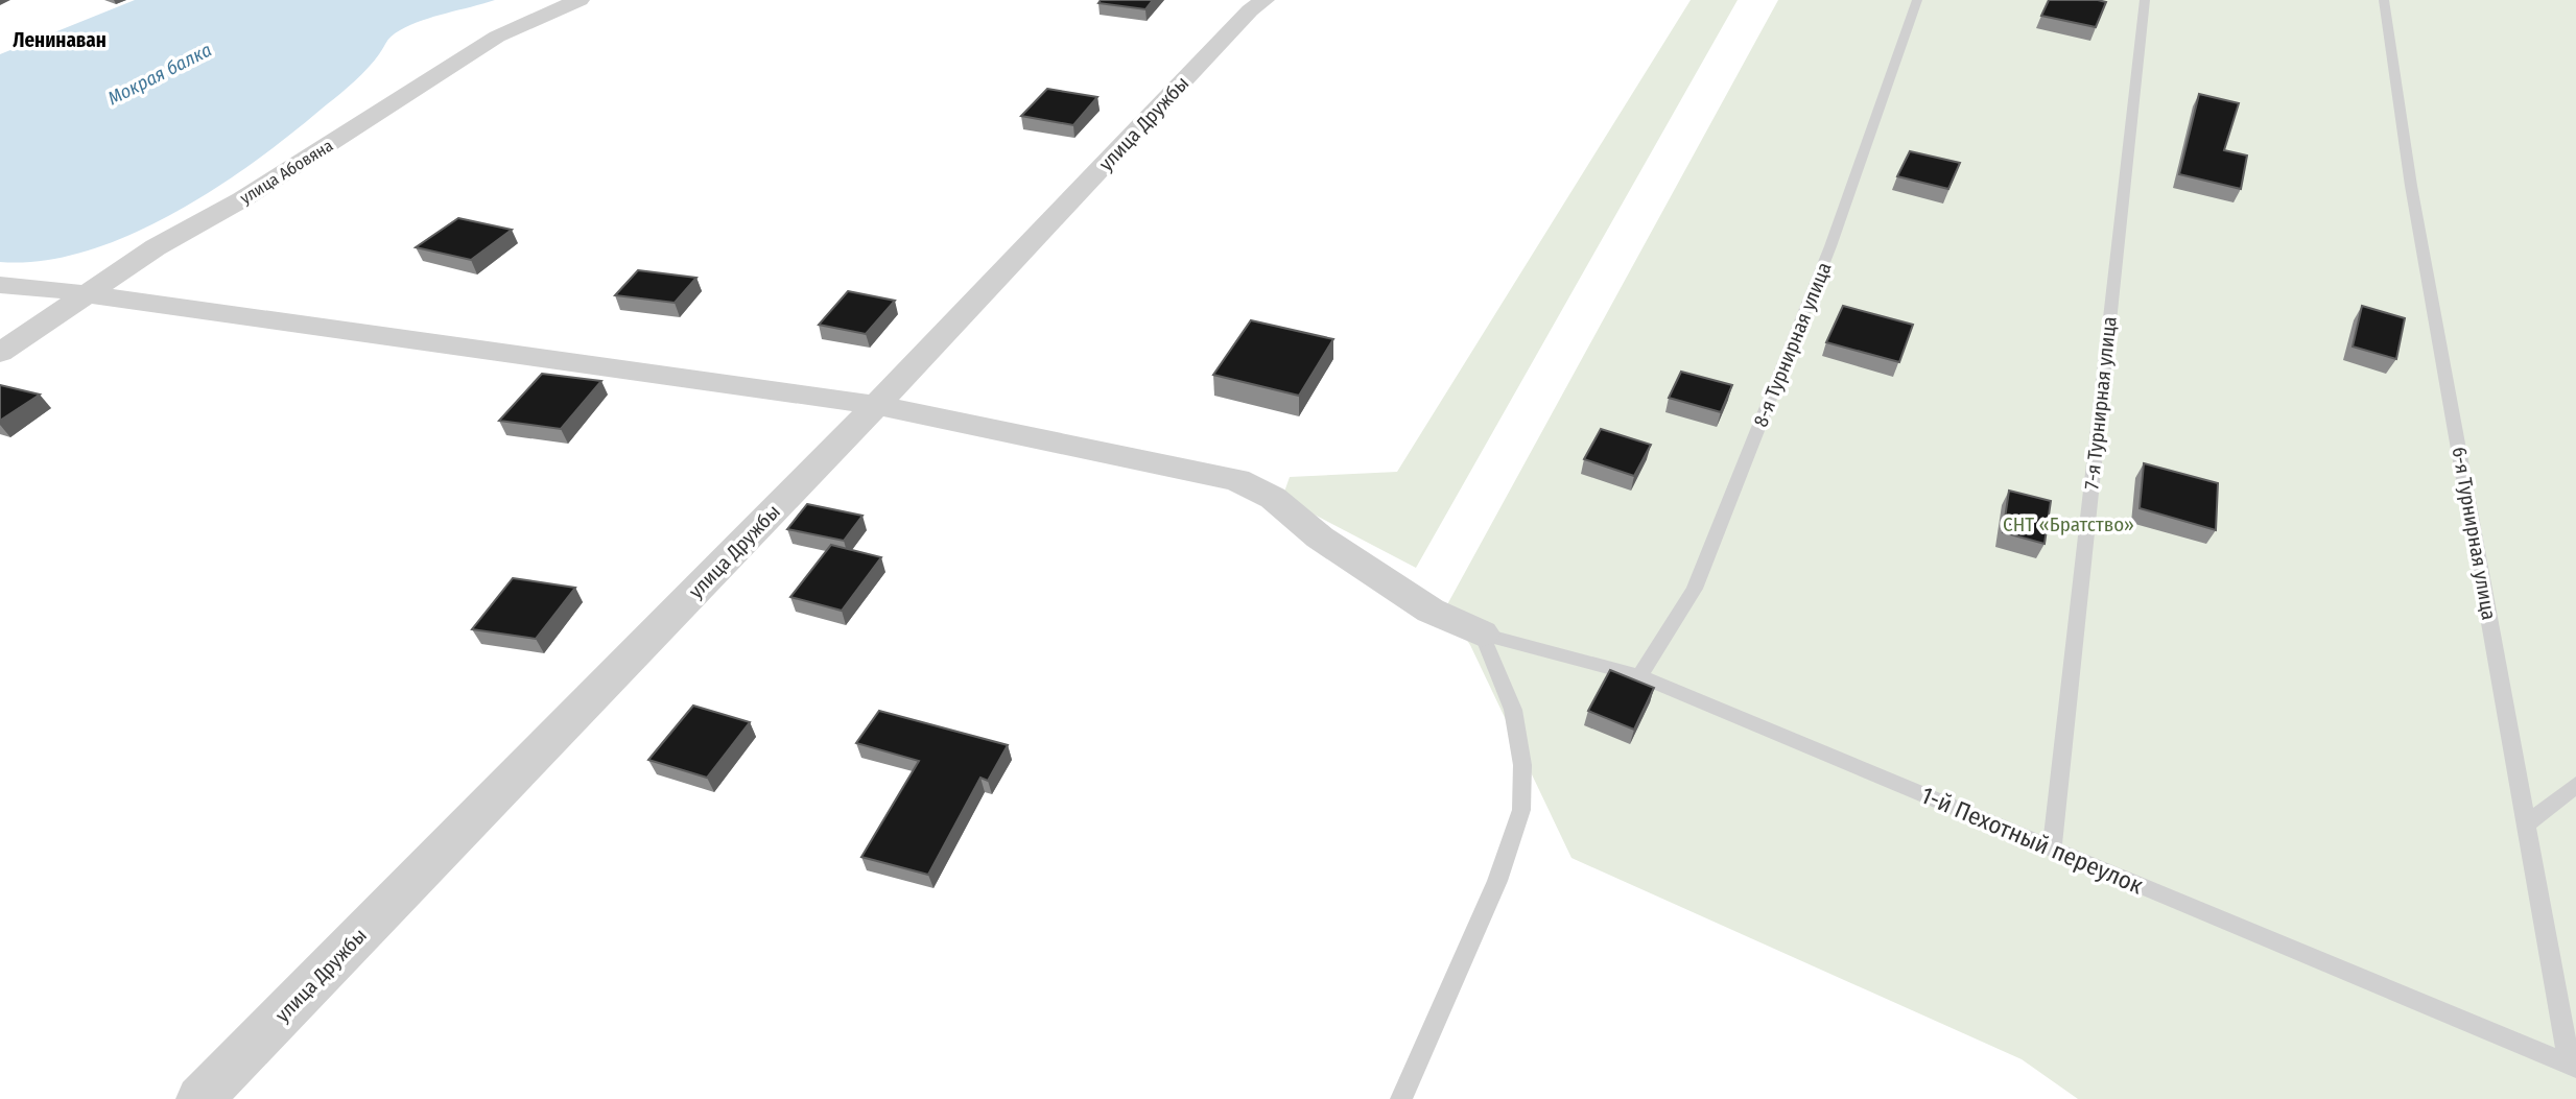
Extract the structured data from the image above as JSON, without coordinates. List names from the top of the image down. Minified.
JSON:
{"streets":{"street":["улица Дружбы","улица Абовяна"],"lane":["8-я Турнирная улица","7-я Турнирная улица","6-я Турнирная улица","1-й Пехотный переулок"]},"crossings":[["8-я Турнирная улица","1-й Пехотный переулок"],["7-я Турнирная улица","1-й Пехотный переулок"],["6-я Турнирная улица","1-й Пехотный переулок"]],"districts":["Ленинаван"],"water":["Мокрая балка"],"parks":["СНТ «Братство»"]}
